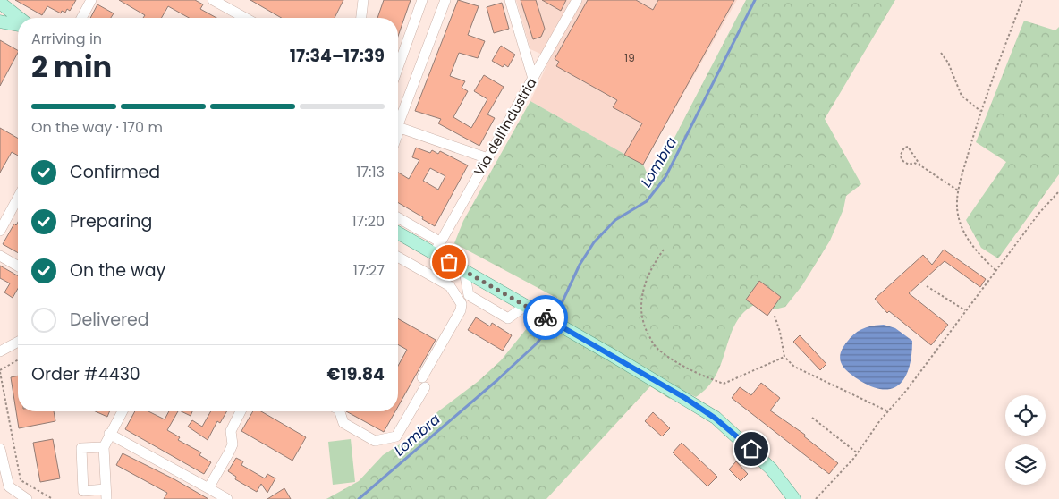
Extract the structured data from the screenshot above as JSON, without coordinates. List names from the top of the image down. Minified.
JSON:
{"streets":{"street":["Via dell'Industria"]},"water":["Lombra"],"house_numbers":["19"],"page":{"heading":["2 min","Arriving in","17:34–17:39"],"panel":["Order #4430","€19.84"],"bar":"On the way · 170 m","list":[["Confirmed","17:13"],["Preparing","17:20"],["On the way","17:27"],"Delivered"]}}
